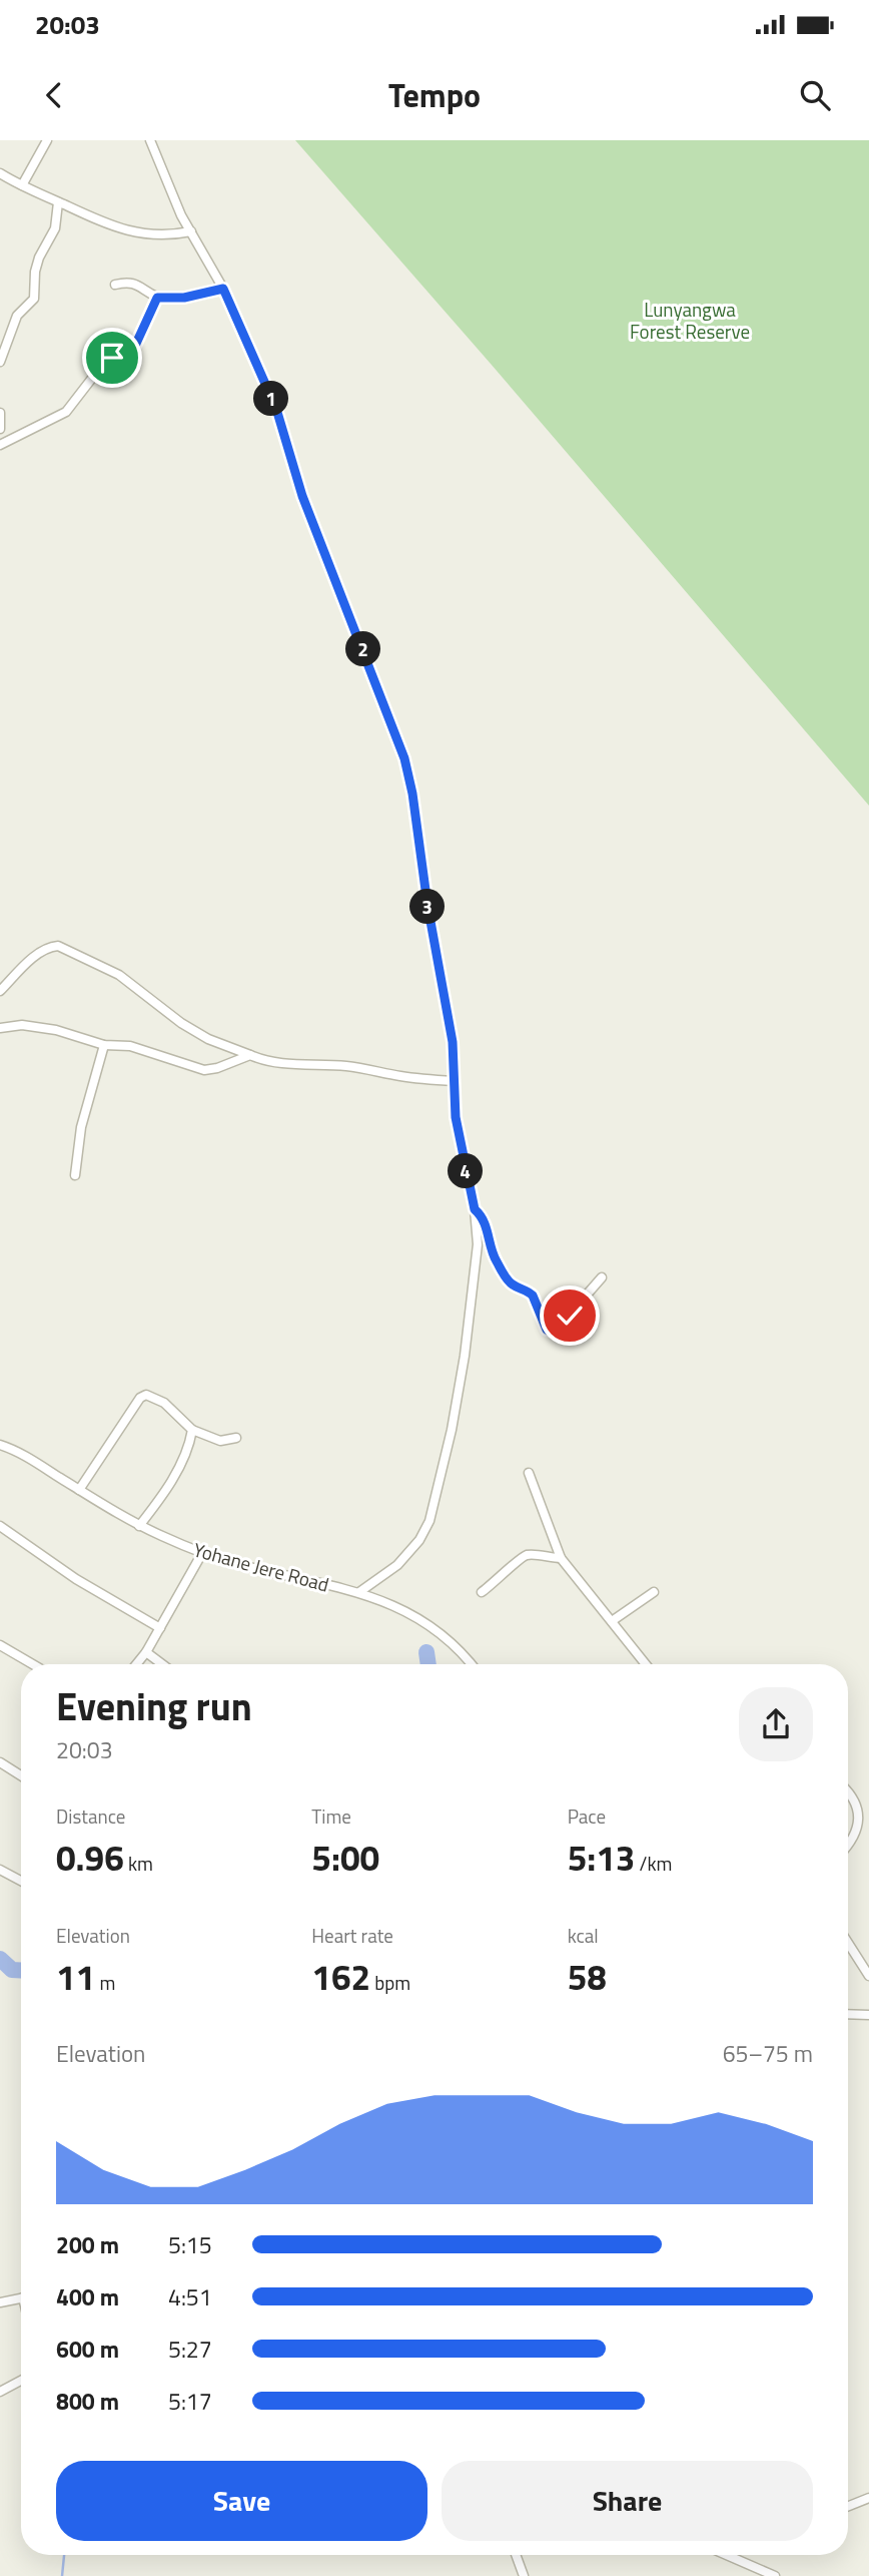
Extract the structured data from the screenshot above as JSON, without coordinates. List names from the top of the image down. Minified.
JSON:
{"streets":{"street":["Yohane Jere Road"]},"parks":["Lunyangwa Forest Reserve"],"page":{"status":"20:03","header":"Tempo","pins":["1","2","3","4"],"heading":["Evening run","20:03"],"stats":[["Distance","0.96 km"],["Time","5:00"],["Pace","5:13 /km"],["Elevation","11 m"],["Heart rate","162 bpm"],["kcal","58"]],"chart":["Elevation","65–75 m"],"list":[{"name":"200 m","note":"5:15"},{"name":"400 m","note":"4:51"},{"name":"600 m","note":"5:27"},{"name":"800 m","note":"5:17"}],"buttons":["Save","Share"]}}
